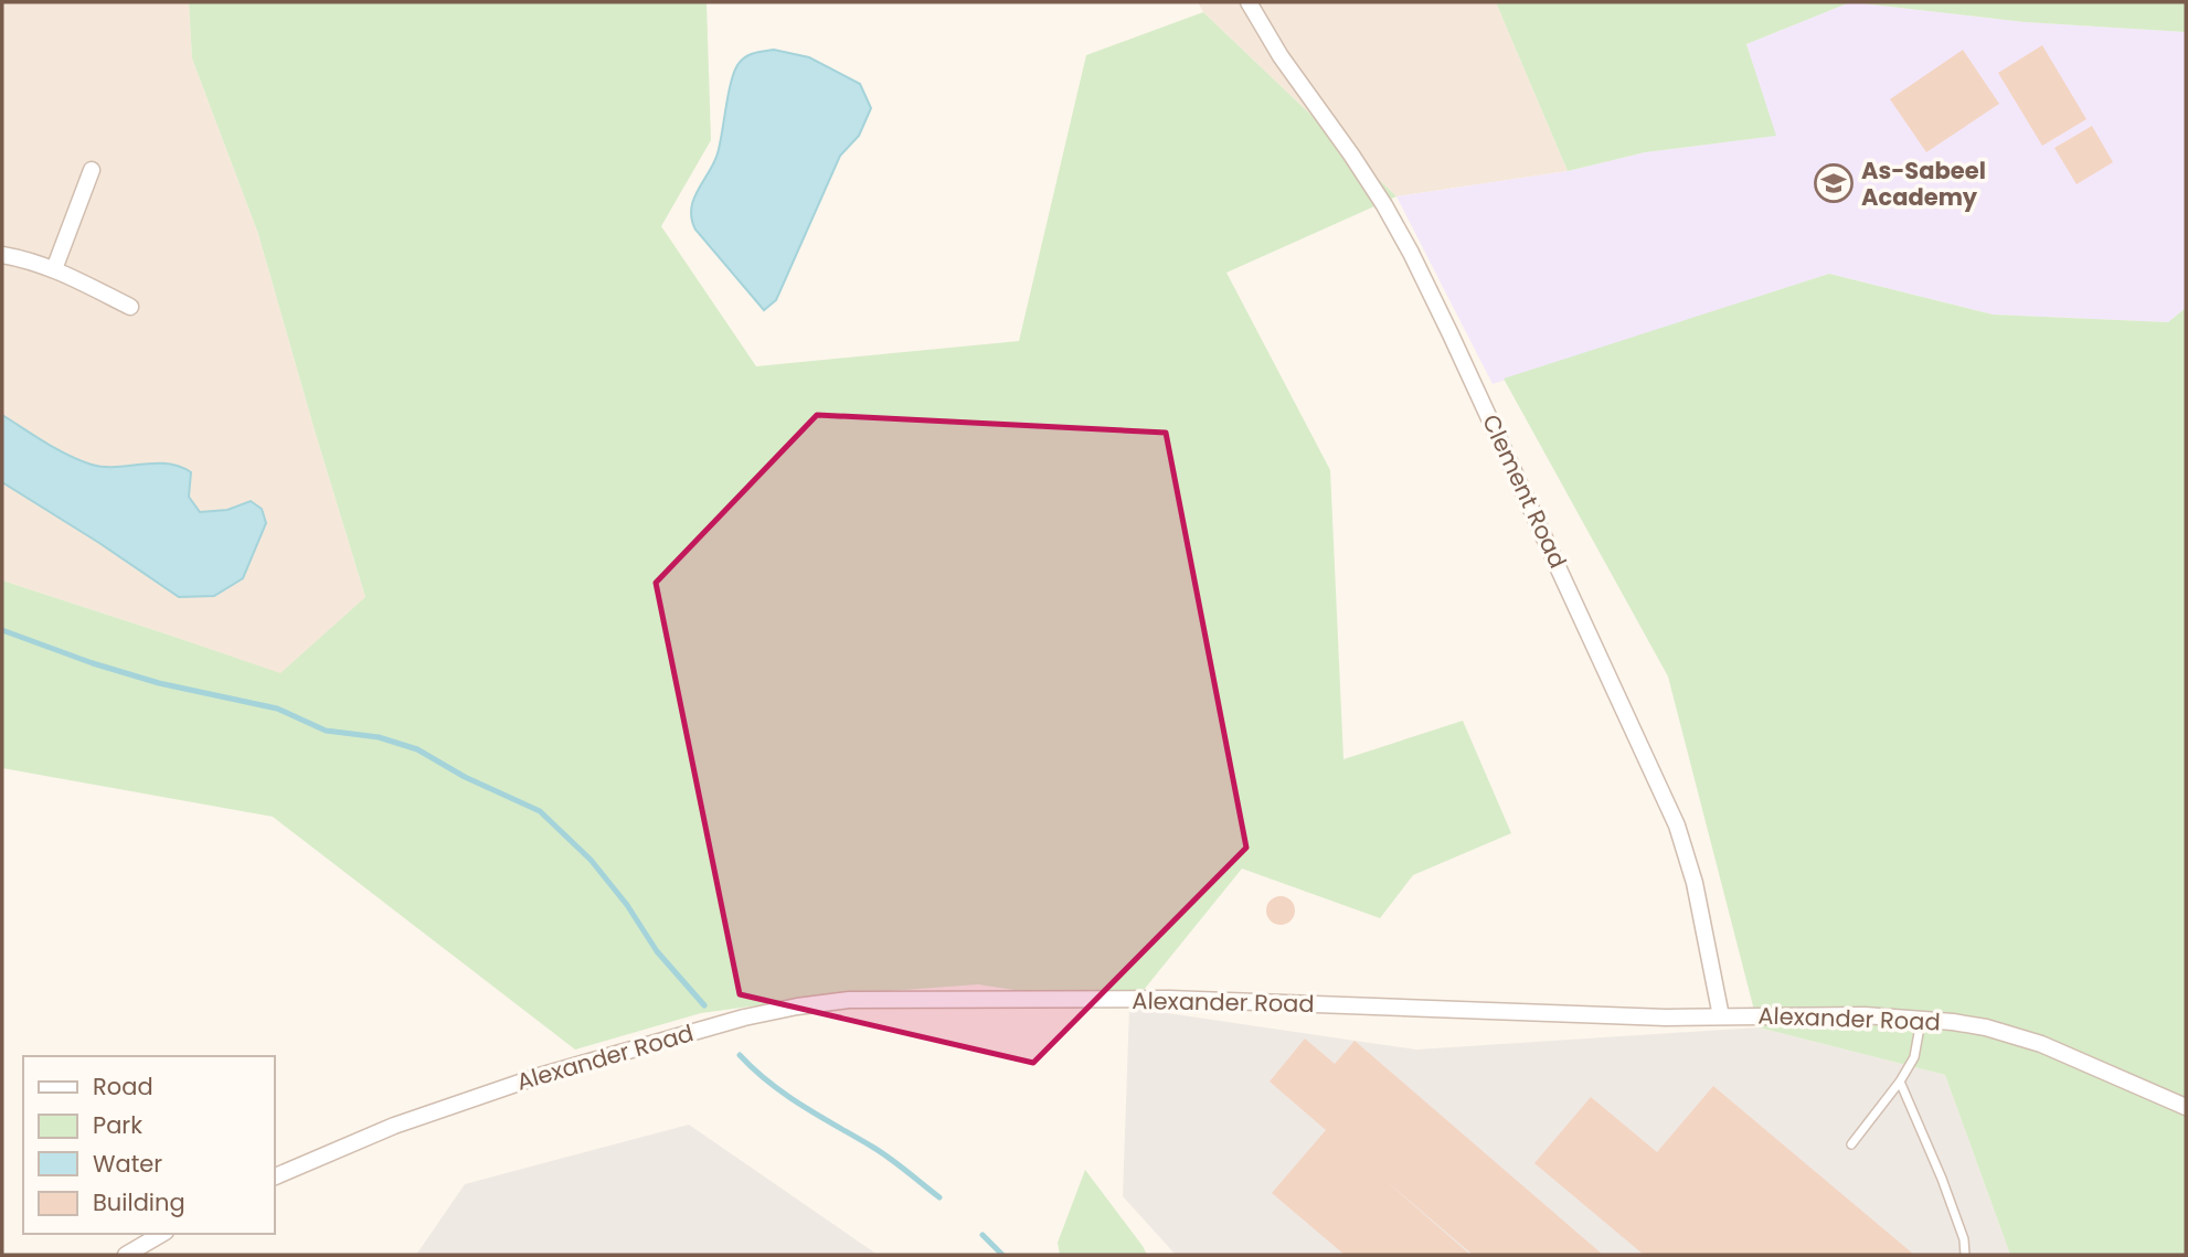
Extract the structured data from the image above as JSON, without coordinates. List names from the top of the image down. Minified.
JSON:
{"streets":{"street":["Clement Road","Alexander Road"]},"crossings":[["Clement Road","Alexander Road"]],"places":{"school or university":["As-Sabeel Academy"]},"legend":["Road","Park","Water","Building"]}
